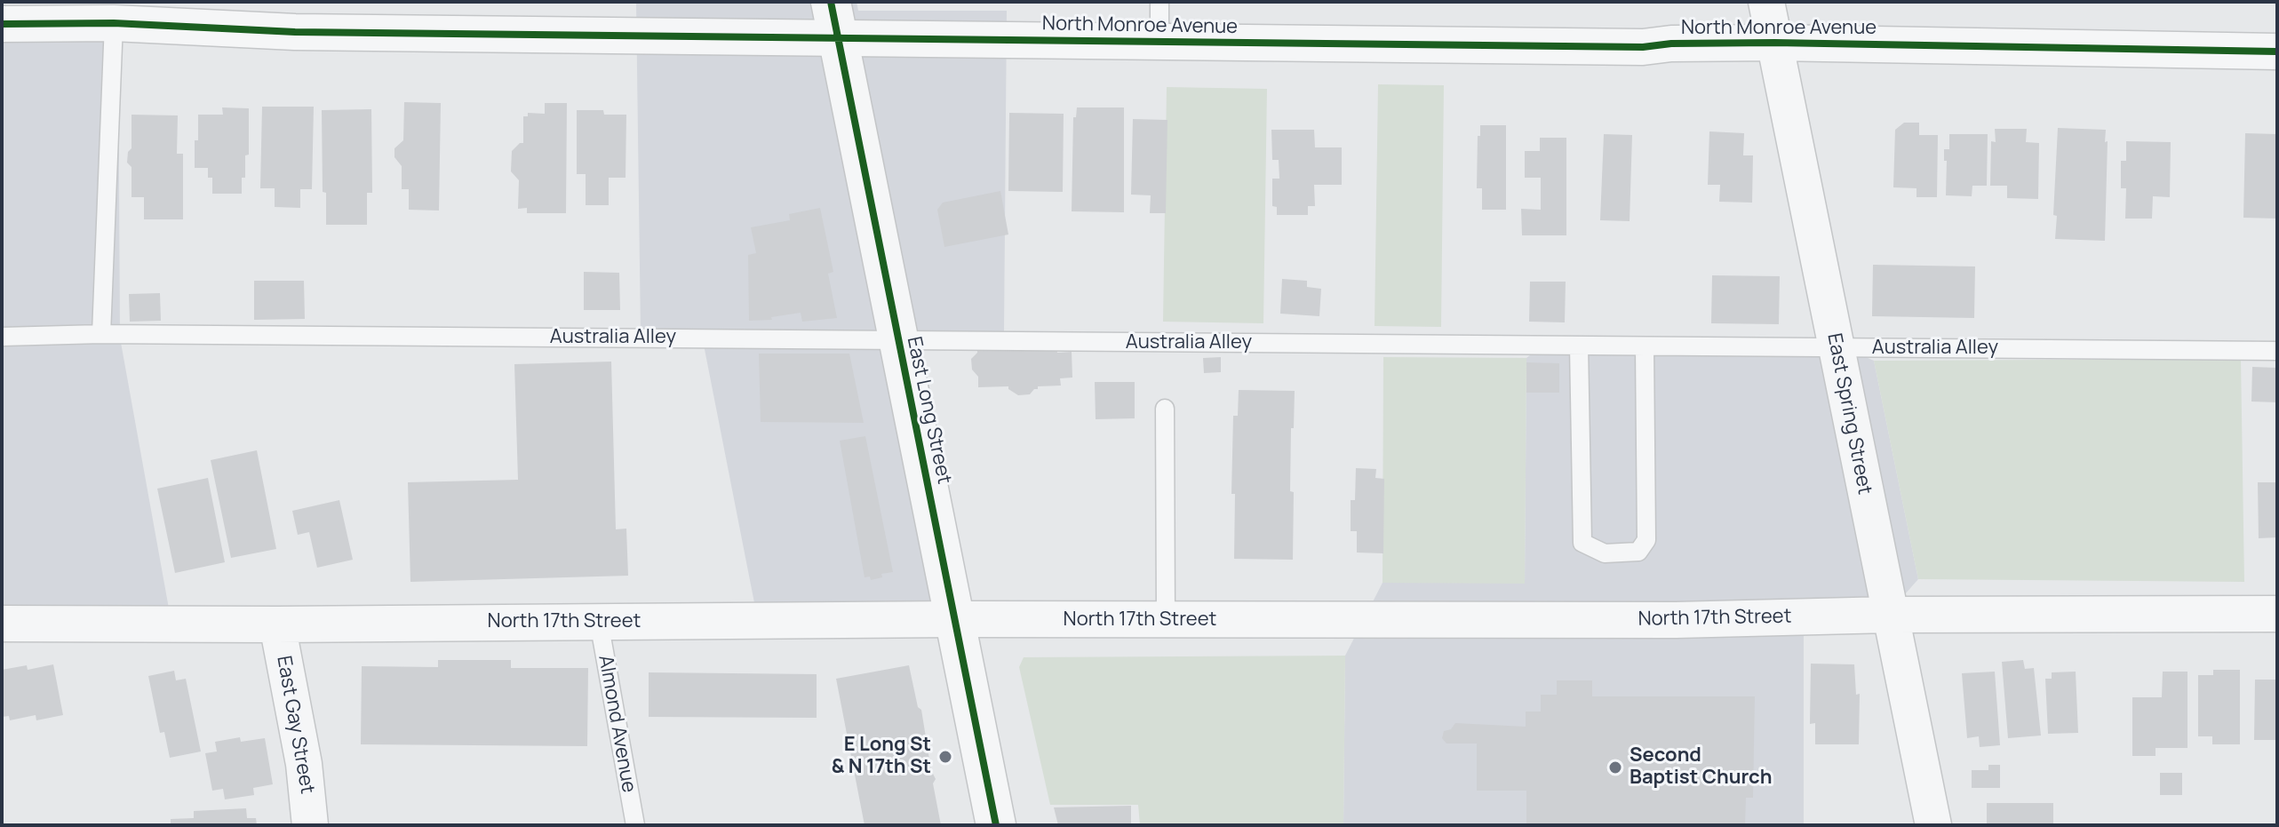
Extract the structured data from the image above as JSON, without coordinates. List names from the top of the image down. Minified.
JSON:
{"streets":{"street":["North Monroe Avenue","East Long Street","East Spring Street","North 17th Street","East Gay Street"],"lane":["Australia Alley","Almond Avenue"]},"crossings":[["North Monroe Avenue","East Long Street"],["North Monroe Avenue","East Spring Street"],["Australia Alley","East Long Street"],["Australia Alley","East Spring Street"],["East Long Street","North 17th Street"],["East Spring Street","North 17th Street"],["North 17th Street","Almond Avenue"],["North 17th Street","East Gay Street"]],"places":["E Long St & N 17th St","Second Baptist Church"]}
